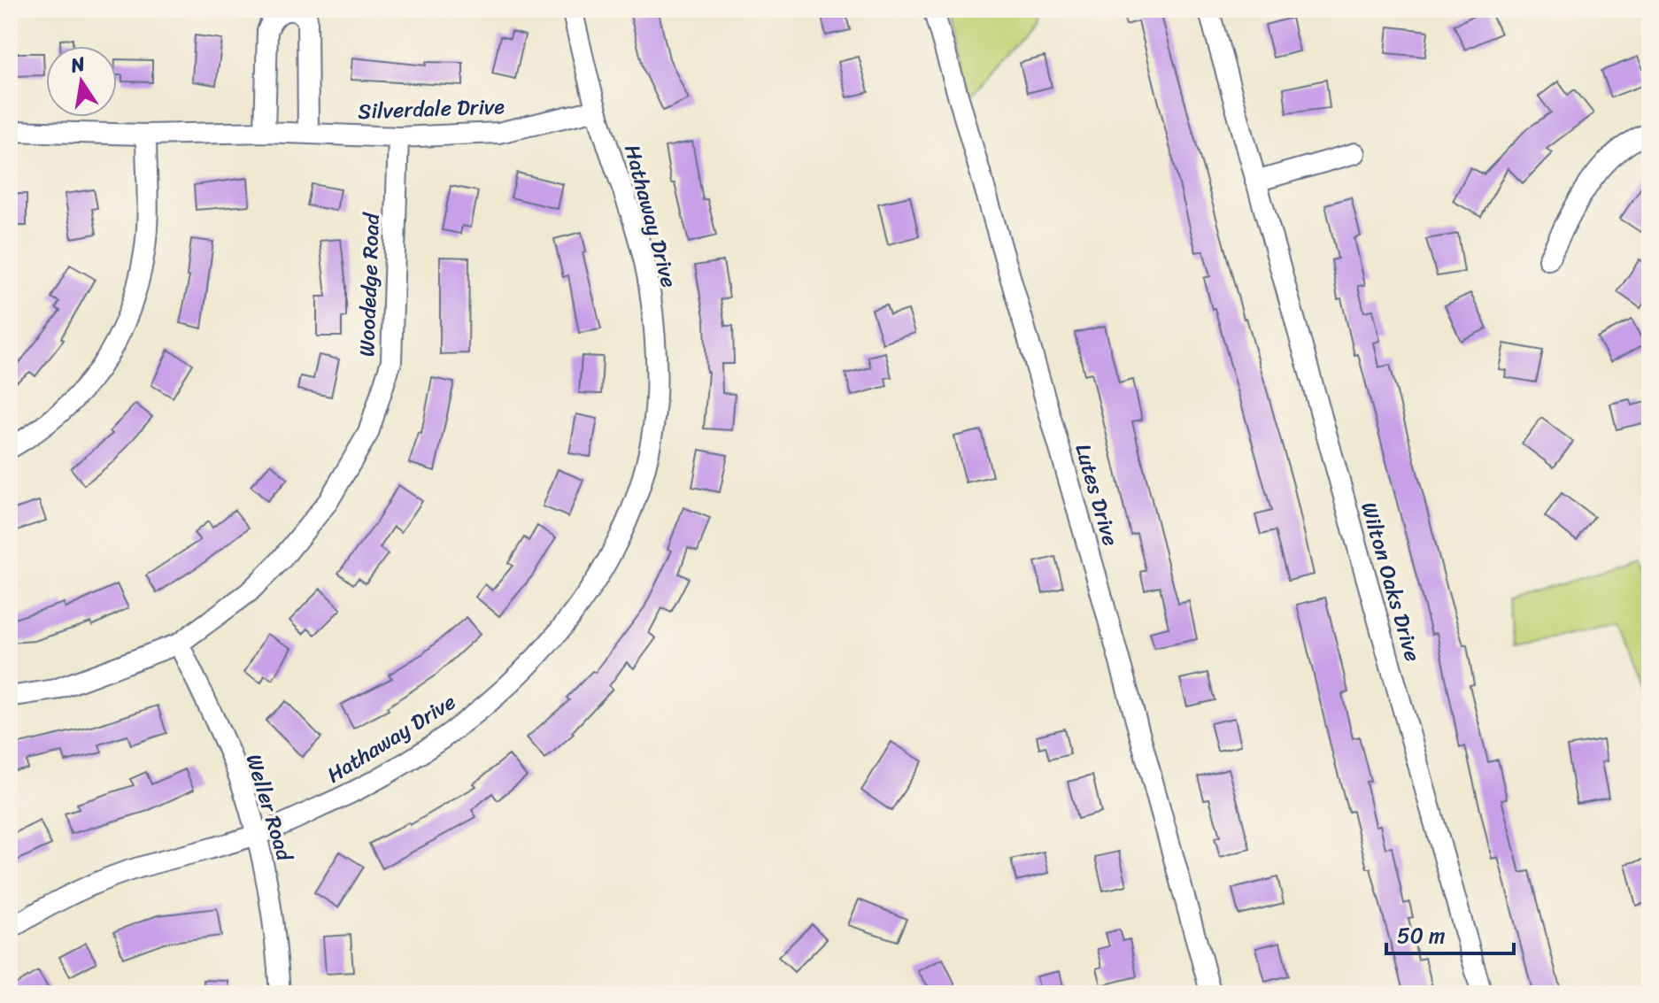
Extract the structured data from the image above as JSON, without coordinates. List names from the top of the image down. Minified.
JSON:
{"streets":{"street":["Silverdale Drive","Hathaway Drive","Woodedge Road","Lutes Drive","Wilton Oaks Drive","Weller Road"]},"crossings":[["Silverdale Drive","Hathaway Drive"],["Silverdale Drive","Woodedge Road"],["Hathaway Drive","Weller Road"],["Woodedge Road","Weller Road"]],"scale_bar":"50 m","north":"top"}
